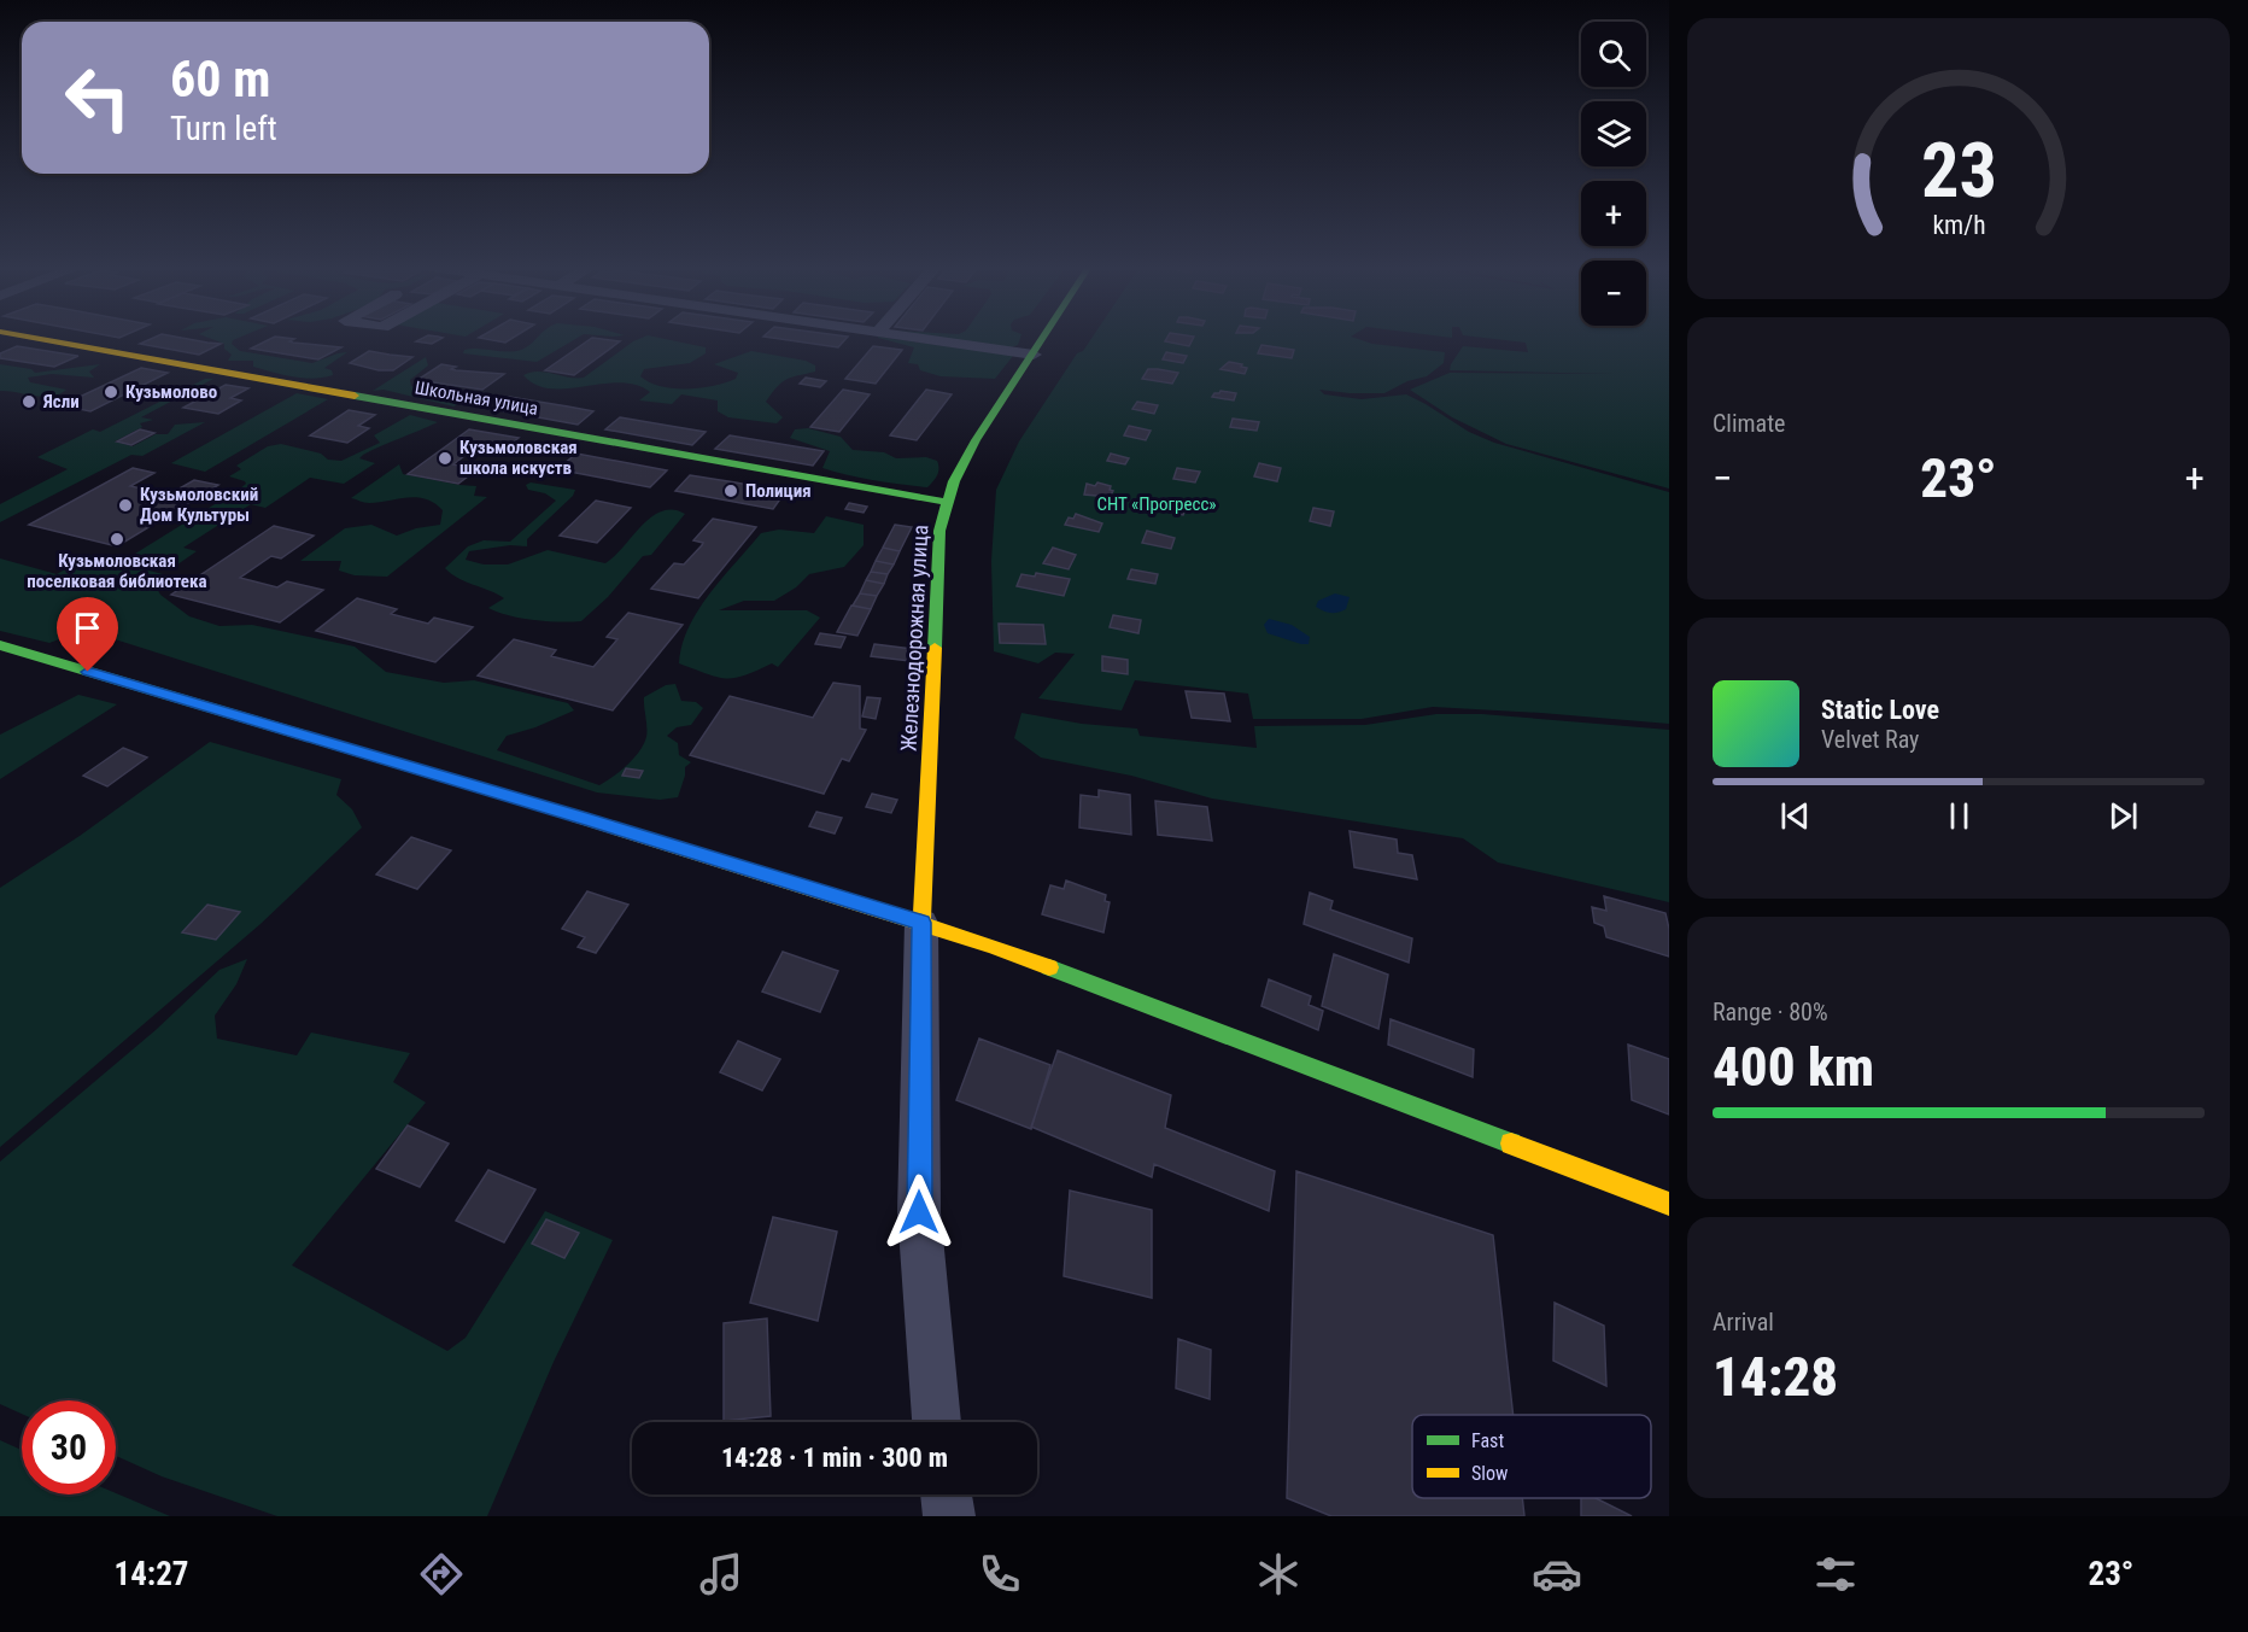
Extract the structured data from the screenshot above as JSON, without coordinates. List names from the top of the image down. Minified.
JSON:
{"streets":{"main road":["Школьная улица","Железнодорожная улица"]},"crossings":[["Школьная улица","Железнодорожная улица"]],"parks":["СНТ «Прогресс»"],"places":["Кузьмолово","Ясли","Кузьмоловская школа искуств","Полиция","Кузьмоловский Дом Культуры","Кузьмоловская поселковая библиотека"],"legend":["Fast","Slow"],"page":{"map_buttons":["+","−"],"turn":["60 m","Turn left"],"tile":["Climate",["Range · 80%","400 km"],["Arrival","14:28"]],"heat":["−","23°","+"],"song":["Static Love","Velvet Ray"],"limit":"30","trip":"14:28 · 1 min · 300 m","tabs":["14:27","23°"],"gauge":["23","km/h"]}}
